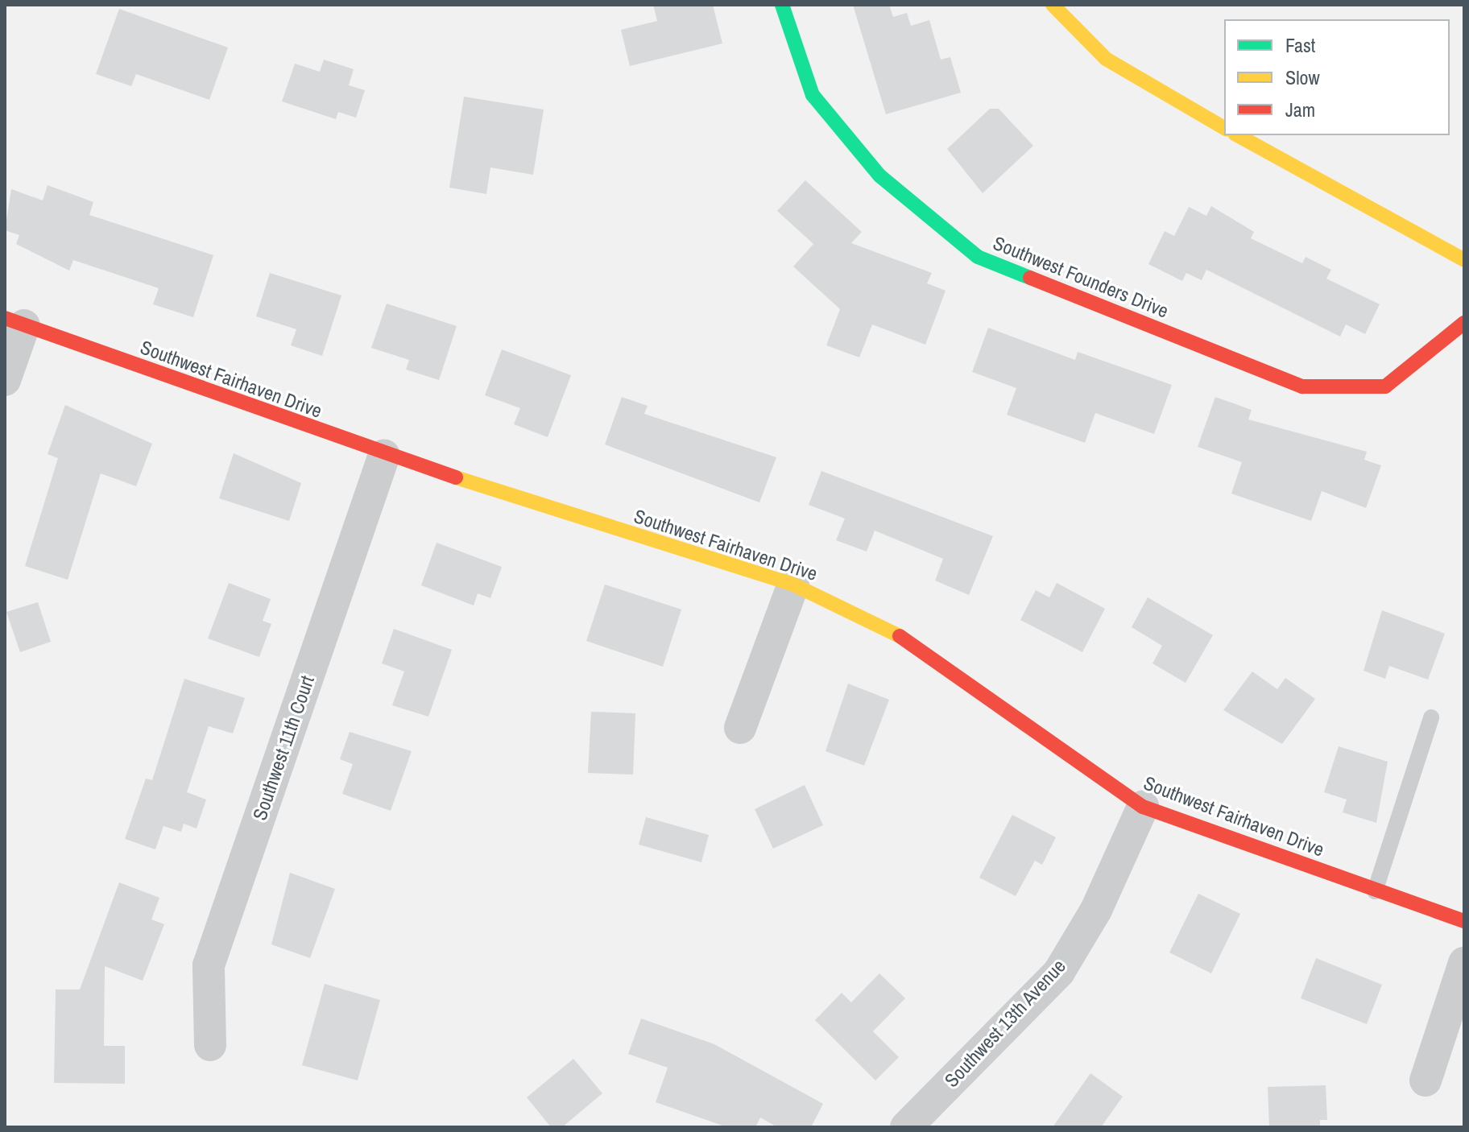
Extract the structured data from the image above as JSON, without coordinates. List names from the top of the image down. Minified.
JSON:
{"streets":{"street":["Southwest Founders Drive","Southwest Fairhaven Drive","Southwest 11th Court","Southwest 13th Avenue"]},"crossings":[["Southwest Fairhaven Drive","Southwest 11th Court"],["Southwest Fairhaven Drive","Southwest 13th Avenue"]],"legend":["Fast","Slow","Jam"]}
